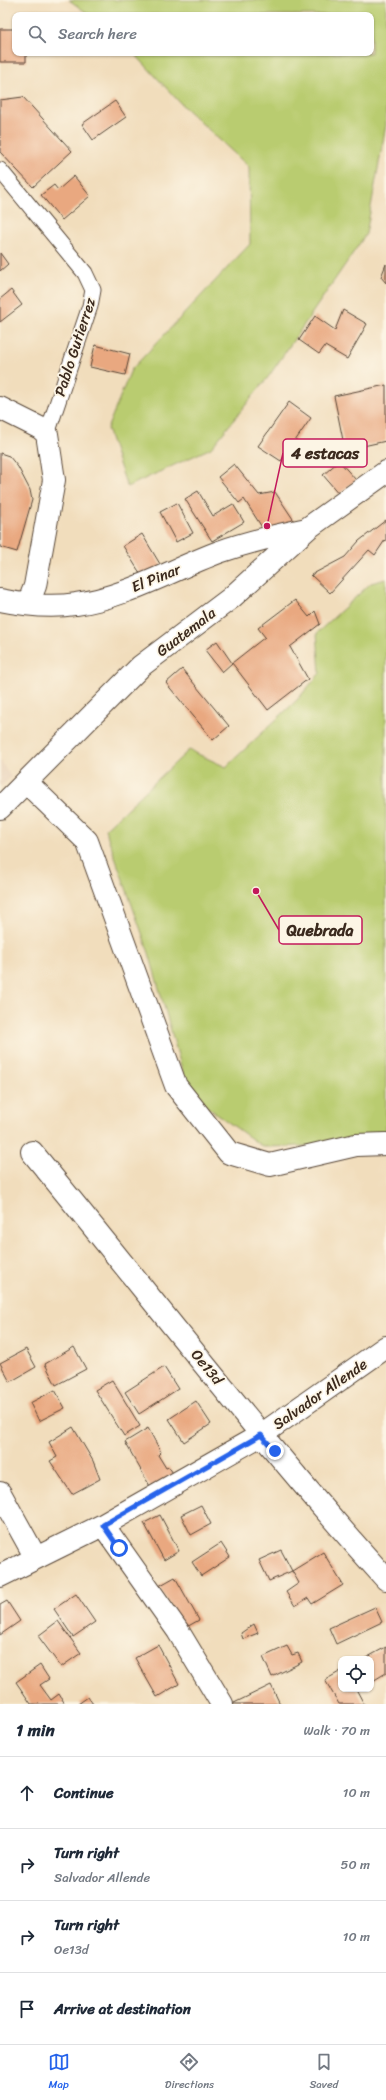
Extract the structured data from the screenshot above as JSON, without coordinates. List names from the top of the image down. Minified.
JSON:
{"streets":{"street":["Pablo Gutierrez","El Pinar","Guatemala","Oe13d","Salvador Allende"]},"crossings":[["Pablo Gutierrez","El Pinar"],["El Pinar","Guatemala"],["Oe13d","Salvador Allende"]],"places":["4 estacas","Quebrada"],"page":{"search":"Search here","heading":["1 min","Walk · 70 m"],"list":[["Continue","10 m"],["Turn right","Salvador Allende","50 m"],["Turn right","Oe13d","10 m"],"Arrive at destination"],"nav":["Map","Directions","Saved"]}}
